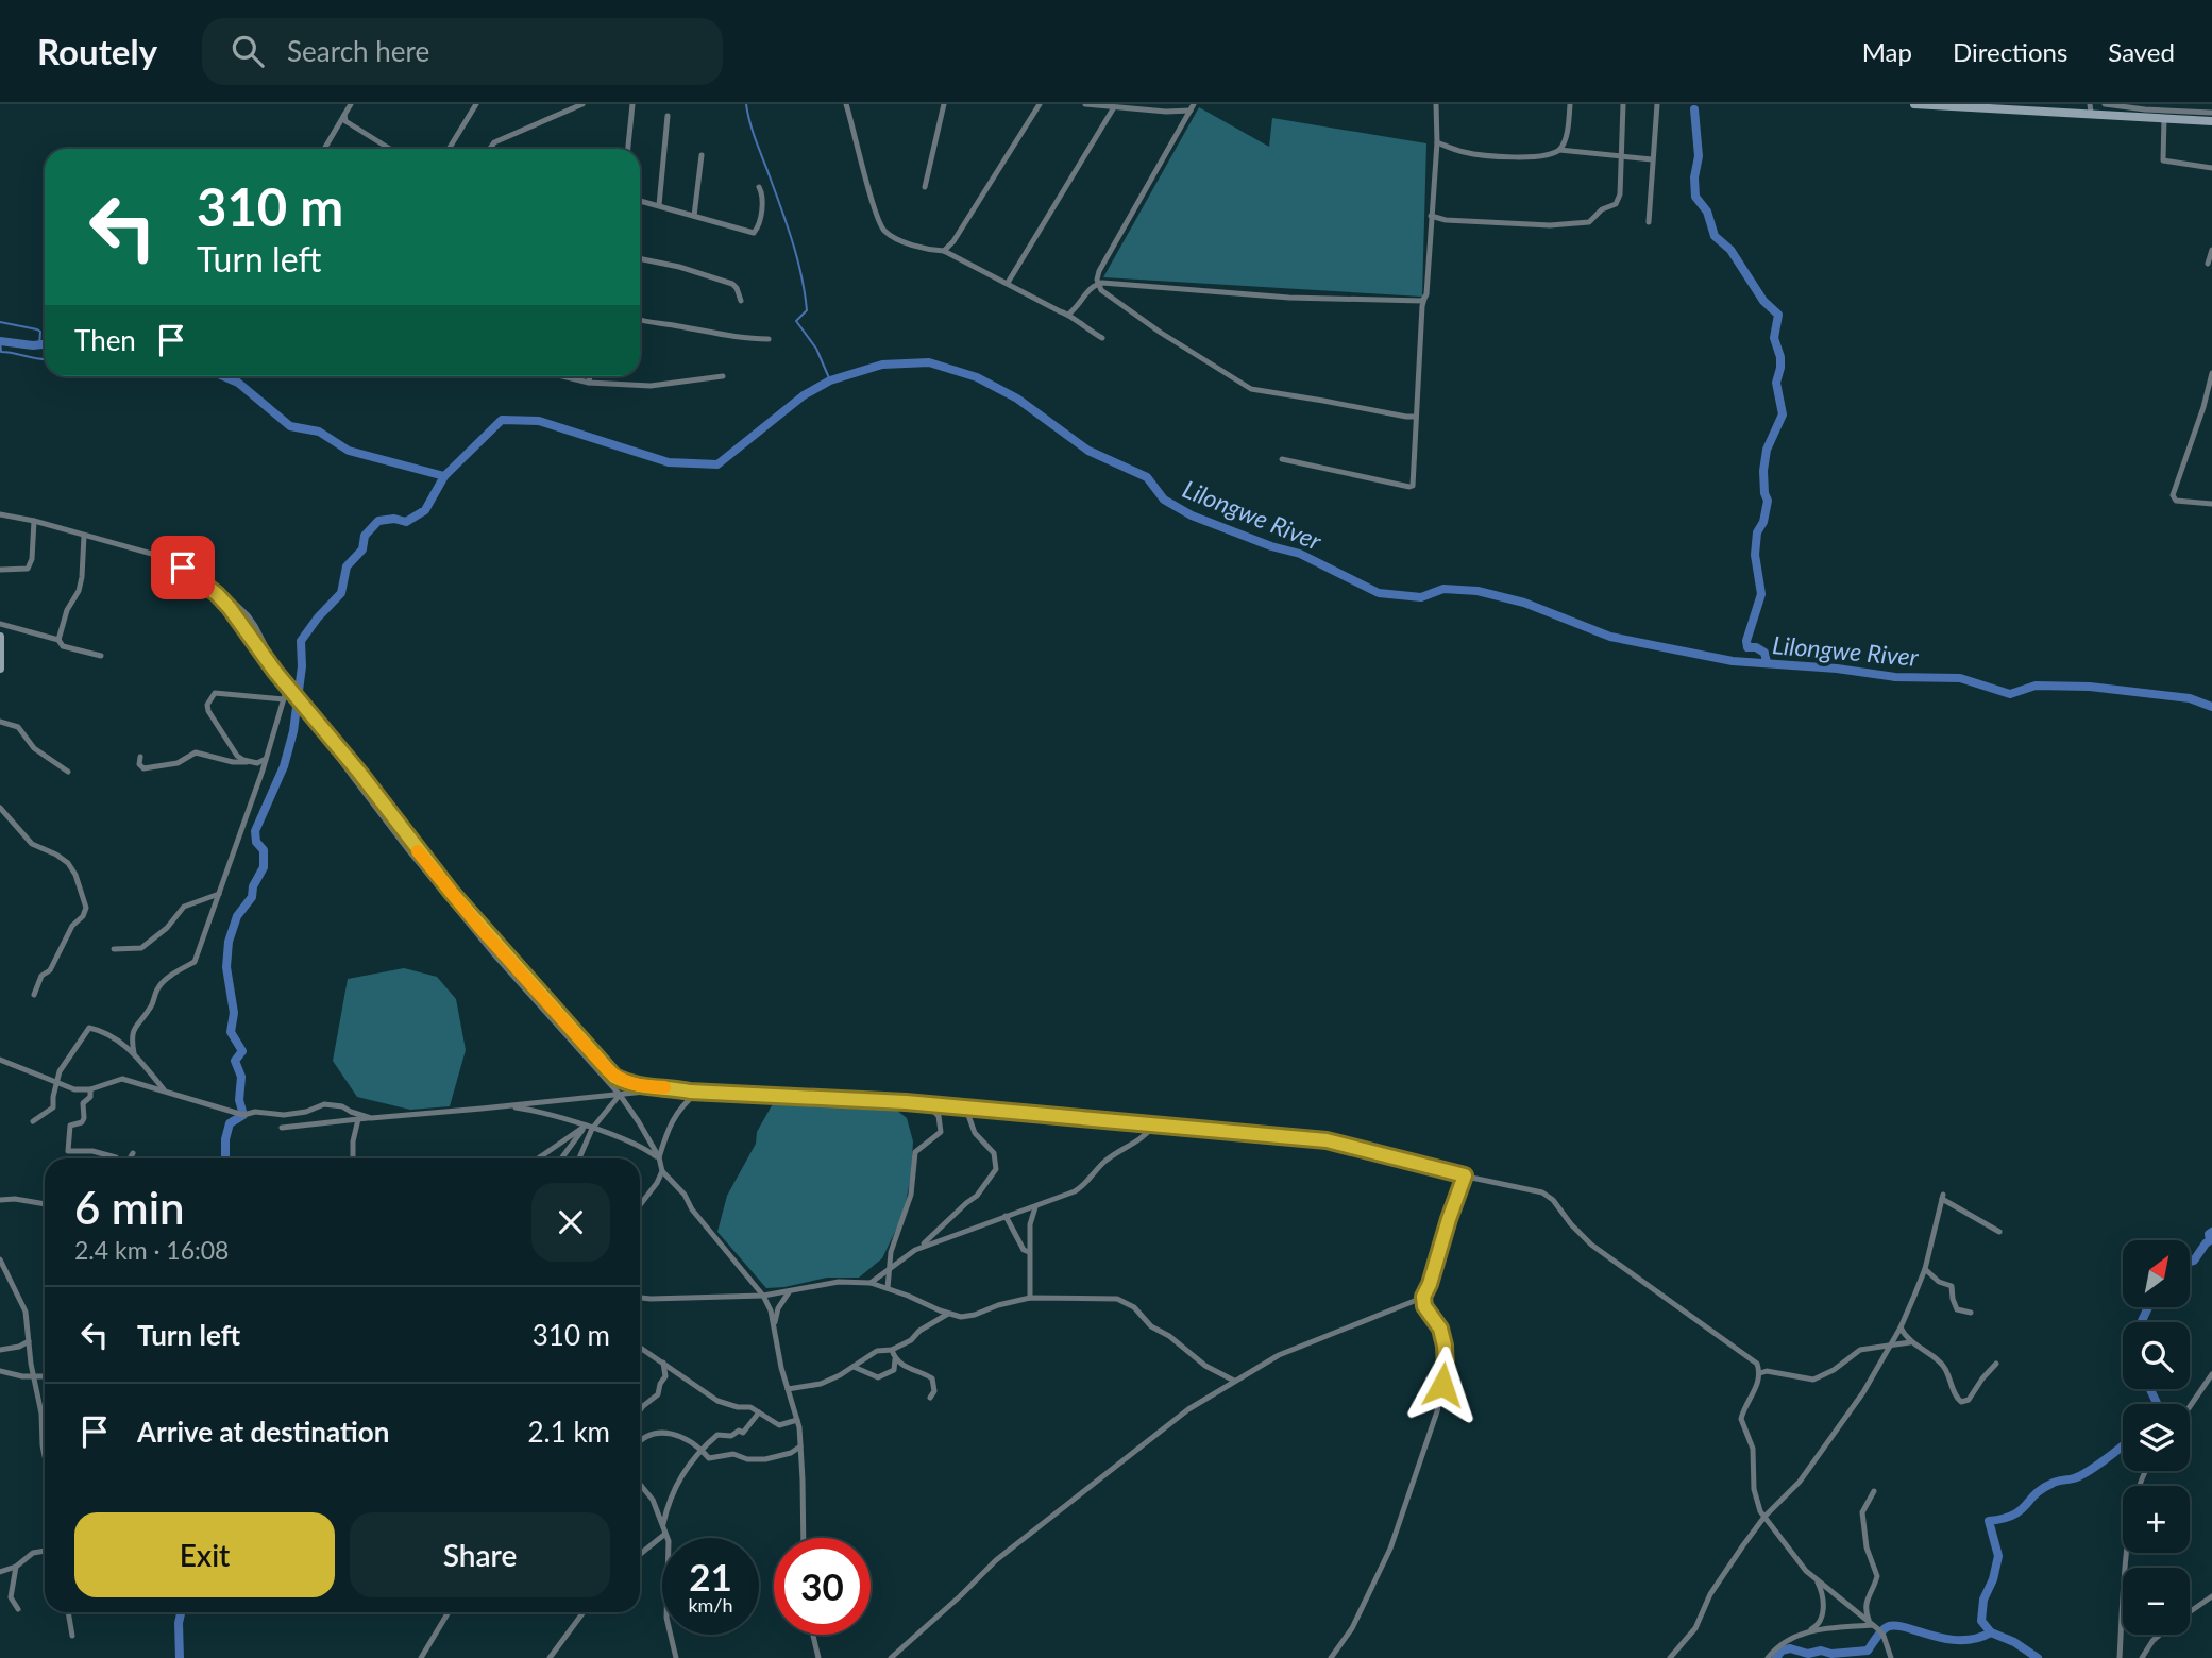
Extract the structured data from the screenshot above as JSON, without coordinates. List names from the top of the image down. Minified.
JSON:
{"water":["Lilongwe River"],"north":"top right","page":{"header":"Routely","search":"Search here","nav":["Map","Directions","Saved"],"turn":["310 m","Turn left"],"then":"Then","heading":["6 min","2.4 km · 16:08"],"map_buttons":["+","−"],"list":[{"name":"Turn left","value":"310 m"},{"name":"Arrive at destination","value":"2.1 km"}],"buttons":["Exit","Share"],"speed":"21 km/h","limit":"30"}}
